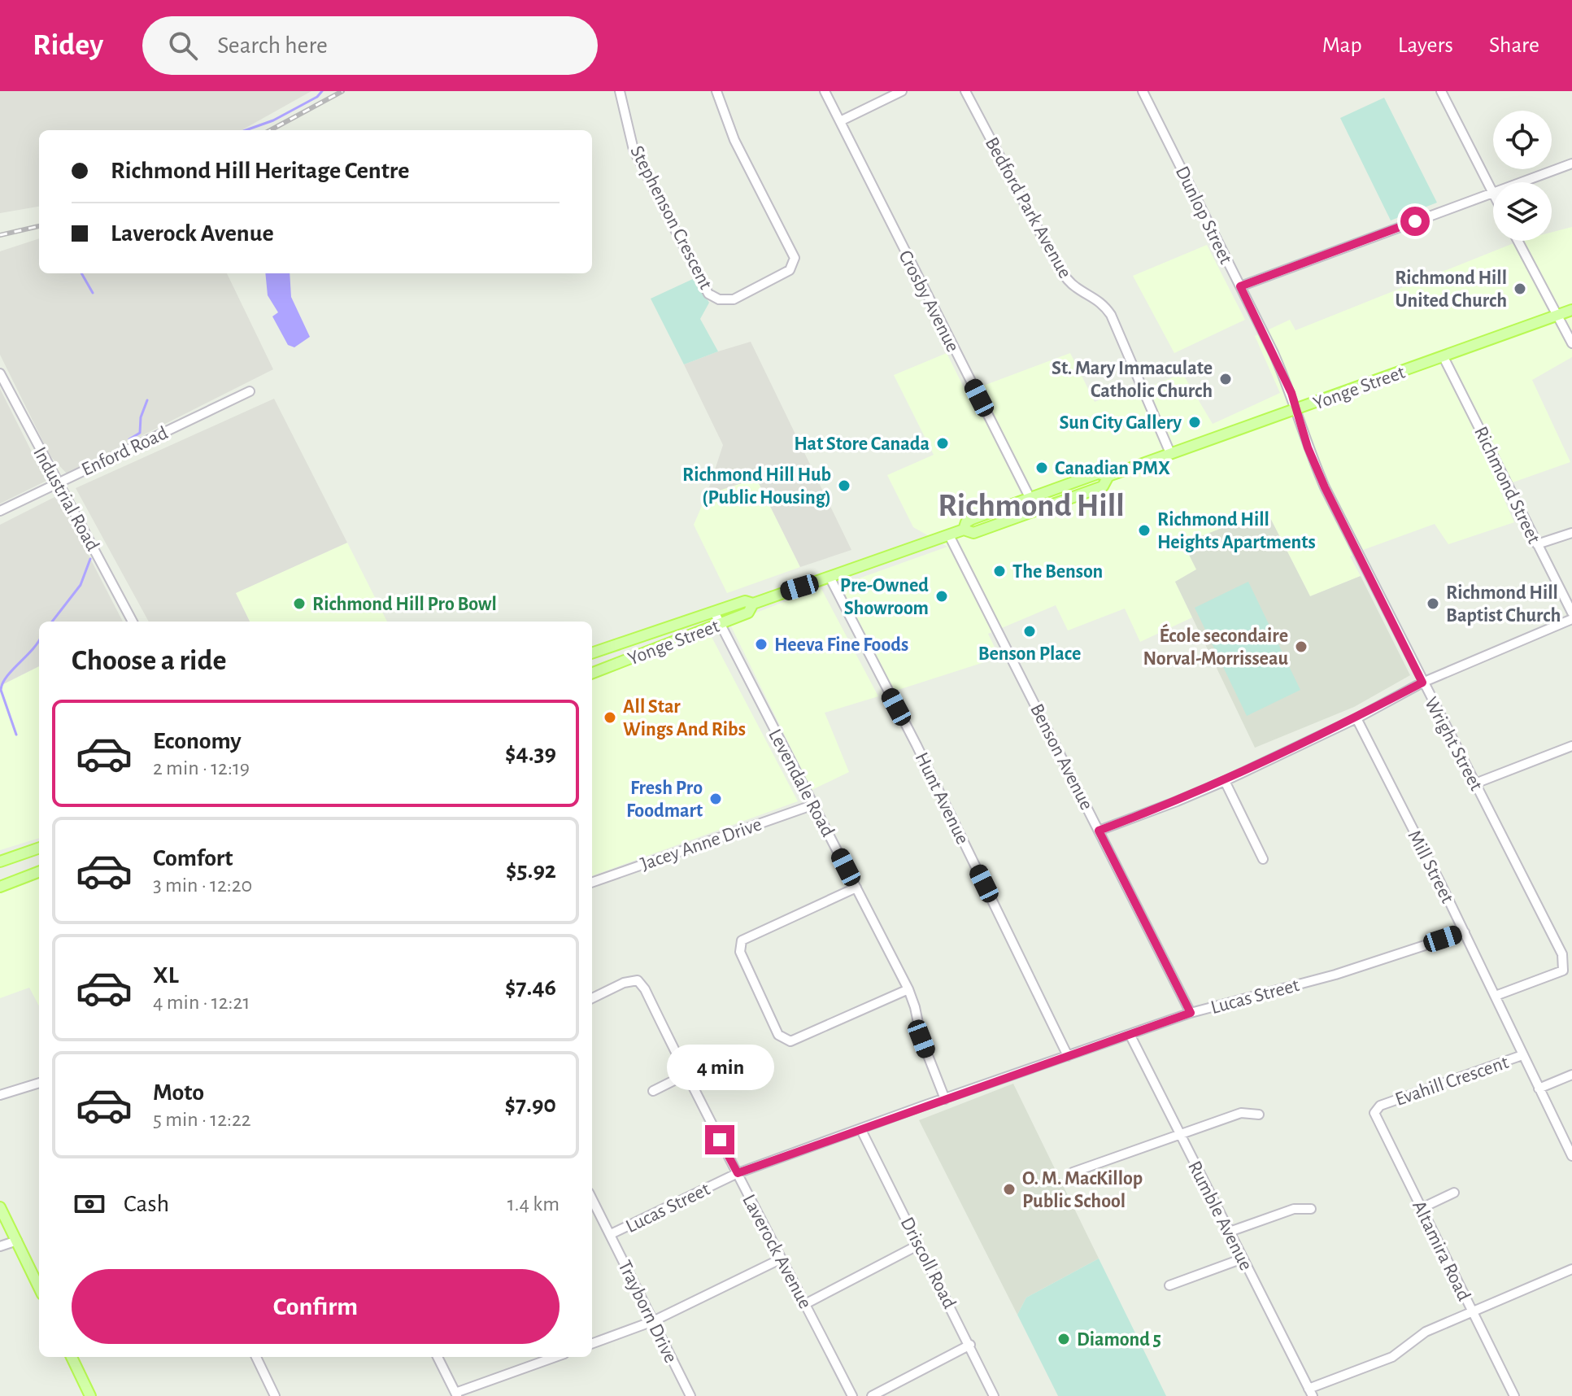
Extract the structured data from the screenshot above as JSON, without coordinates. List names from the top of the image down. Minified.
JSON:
{"streets":{"main road":["Yonge Street"],"street":["Bedford Park Avenue","Dunlop Street","Stephenson Crescent","Crosby Avenue","Enford Road","Richmond Street","Industrial Road","Wright Street","Benson Avenue","Levendale Road","Hunt Avenue","Jacey Anne Drive","Mill Street","Lucas Street","Evahill Crescent","Rumble Avenue","Altamira Road","Laverock Avenue","Driscoll Road","Trayborn Drive"]},"crossings":[["Bedford Park Avenue","Yonge Street"],["Dunlop Street","Yonge Street"],["Dunlop Street","Wright Street"],["Crosby Avenue","Yonge Street"],["Yonge Street","Richmond Street"],["Yonge Street","Wright Street"],["Yonge Street","Benson Avenue"],["Yonge Street","Levendale Road"],["Yonge Street","Hunt Avenue"],["Enford Road","Industrial Road"],["Wright Street","Mill Street"],["Benson Avenue","Lucas Street"],["Levendale Road","Jacey Anne Drive"],["Levendale Road","Lucas Street"],["Hunt Avenue","Lucas Street"],["Mill Street","Lucas Street"],["Mill Street","Evahill Crescent"],["Lucas Street","Rumble Avenue"],["Lucas Street","Laverock Avenue"],["Lucas Street","Driscoll Road"],["Lucas Street","Trayborn Drive"],["Evahill Crescent","Altamira Road"]],"districts":["Richmond Hill"],"places":["Richmond Hill United Church","St. Mary Immaculate Catholic Church","Sun City Gallery","Hat Store Canada","Canadian PMX","Richmond Hill Hub (Public Housing)","Richmond Hill Heights Apartments","The Benson","Pre-Owned Showroom","Richmond Hill Pro Bowl","Richmond Hill Baptist Church","Benson Place","Heeva Fine Foods","École secondaire Norval-Morrisseau","All Star Wings And Ribs","Fresh Pro Foodmart","O. M. MacKillop Public School","Diamond 5"],"page":{"header":"Ridey","search":"Search here","nav":["Map","Layers","Share"],"banner":["Richmond Hill Heritage Centre","Laverock Avenue"],"heading":"Choose a ride","list":[{"name":"Economy","note":"2 min · 12:19","value":"$4.39"},{"name":"Comfort","note":"3 min · 12:20","value":"$5.92"},{"name":"XL","note":"4 min · 12:21","value":"$7.46"},{"name":"Moto","note":"5 min · 12:22","value":"$7.90"}],"bubble":"4 min","pay":["Cash","1.4 km"],"buttons":"Confirm"}}
